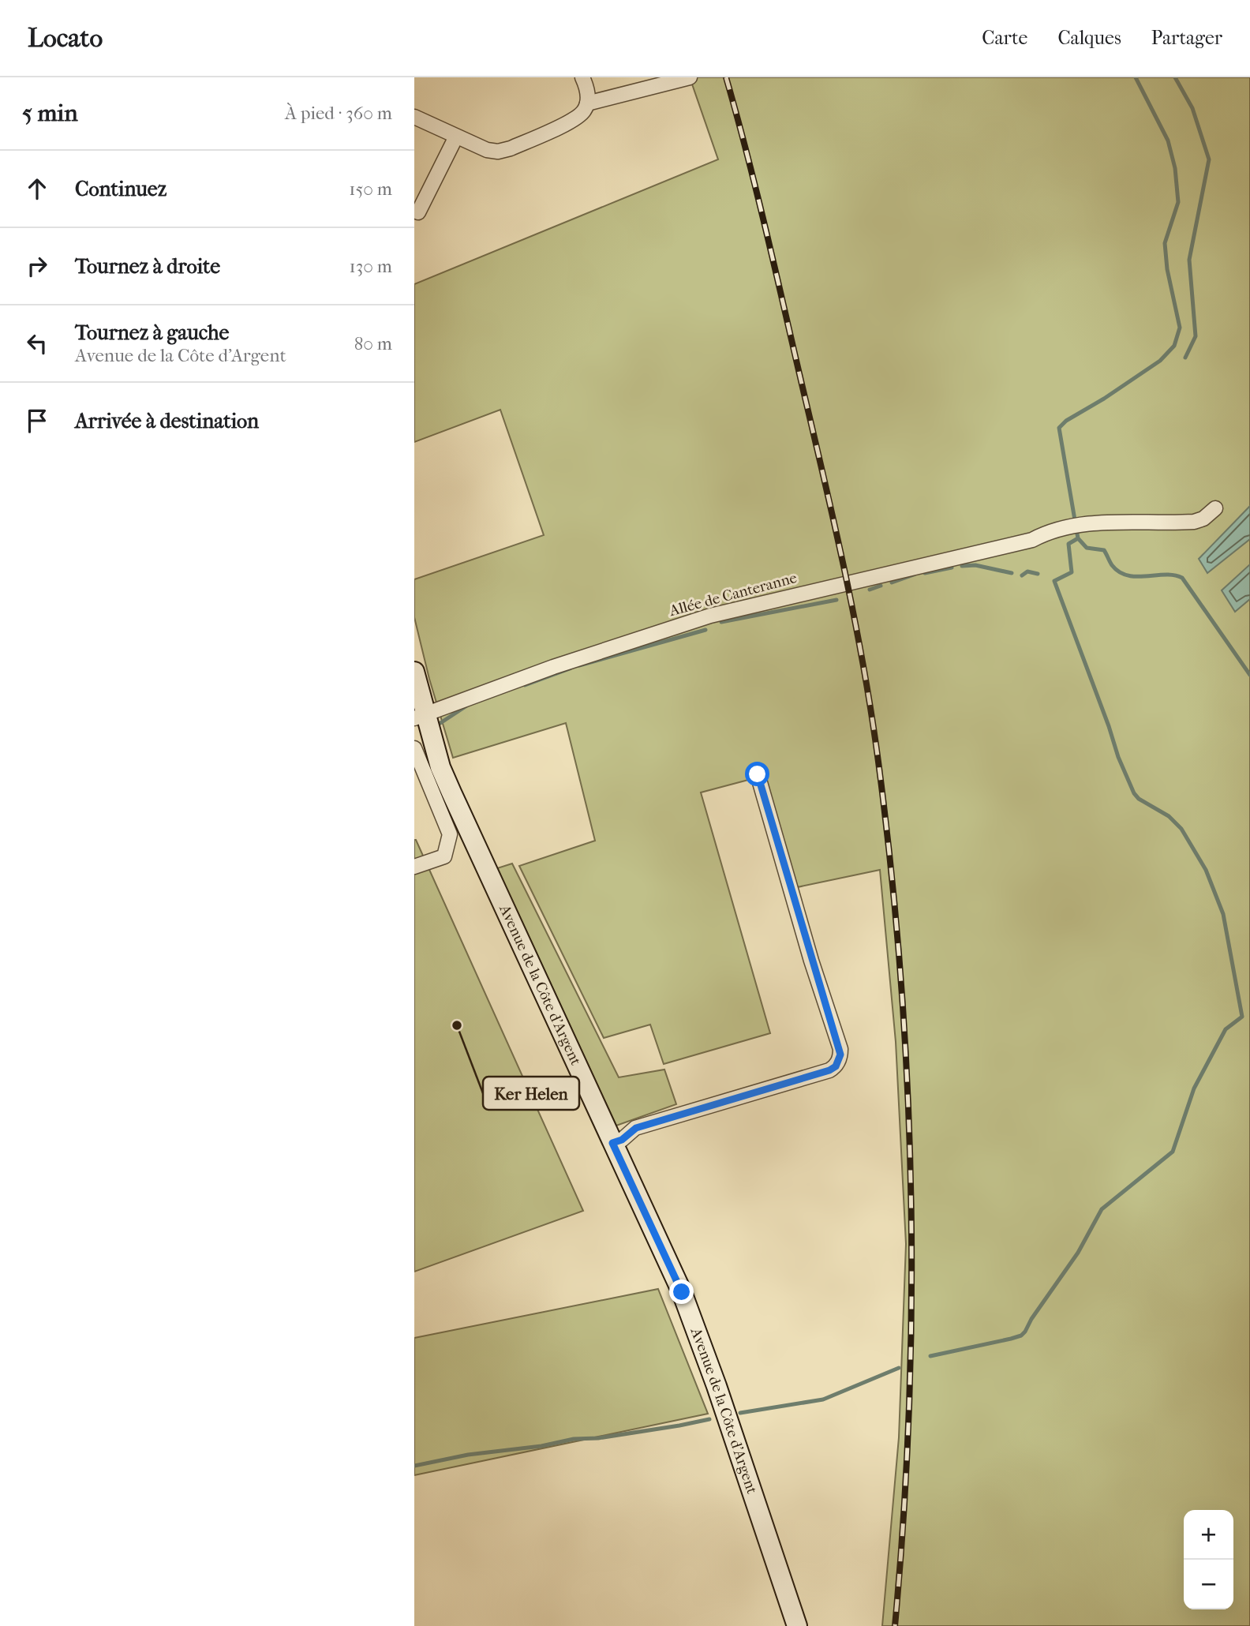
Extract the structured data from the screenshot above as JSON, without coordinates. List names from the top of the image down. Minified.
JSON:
{"streets":{"main road":["Avenue de la Côte d'Argent"],"street":["Allée de Canteranne"]},"crossings":[["Allée de Canteranne","Avenue de la Côte d'Argent"]],"places":["Ker Helen"],"page":{"header":"Locato","nav":["Carte","Calques","Partager"],"heading":["5 min","À pied · 360 m"],"list":[["Continuez","150 m"],["Tournez à droite","130 m"],["Tournez à gauche","Avenue de la Côte d'Argent","80 m"],"Arrivée à destination"],"map_buttons":["+","−"]}}
